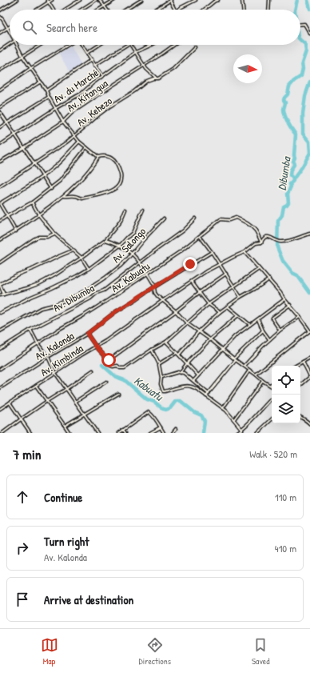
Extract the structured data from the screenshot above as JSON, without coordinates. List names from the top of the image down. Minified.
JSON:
{"streets":{"street":["Av. du Marché","Av. Kitangua","Av. Kehezo","Av. Salongo","Av. Kabuatu","Av. Dibumba","Av. Kalonda","Av. Kimbinda"]},"crossings":[["Av. Kabuatu","Av. Kimbinda"]],"water":["Dibumba","Kabuatu"],"north":"right","page":{"search":"Search here","heading":["7 min","Walk · 520 m"],"list":[["Continue","110 m"],["Turn right","Av. Kalonda","410 m"],"Arrive at destination"],"nav":["Map","Directions","Saved"]}}
